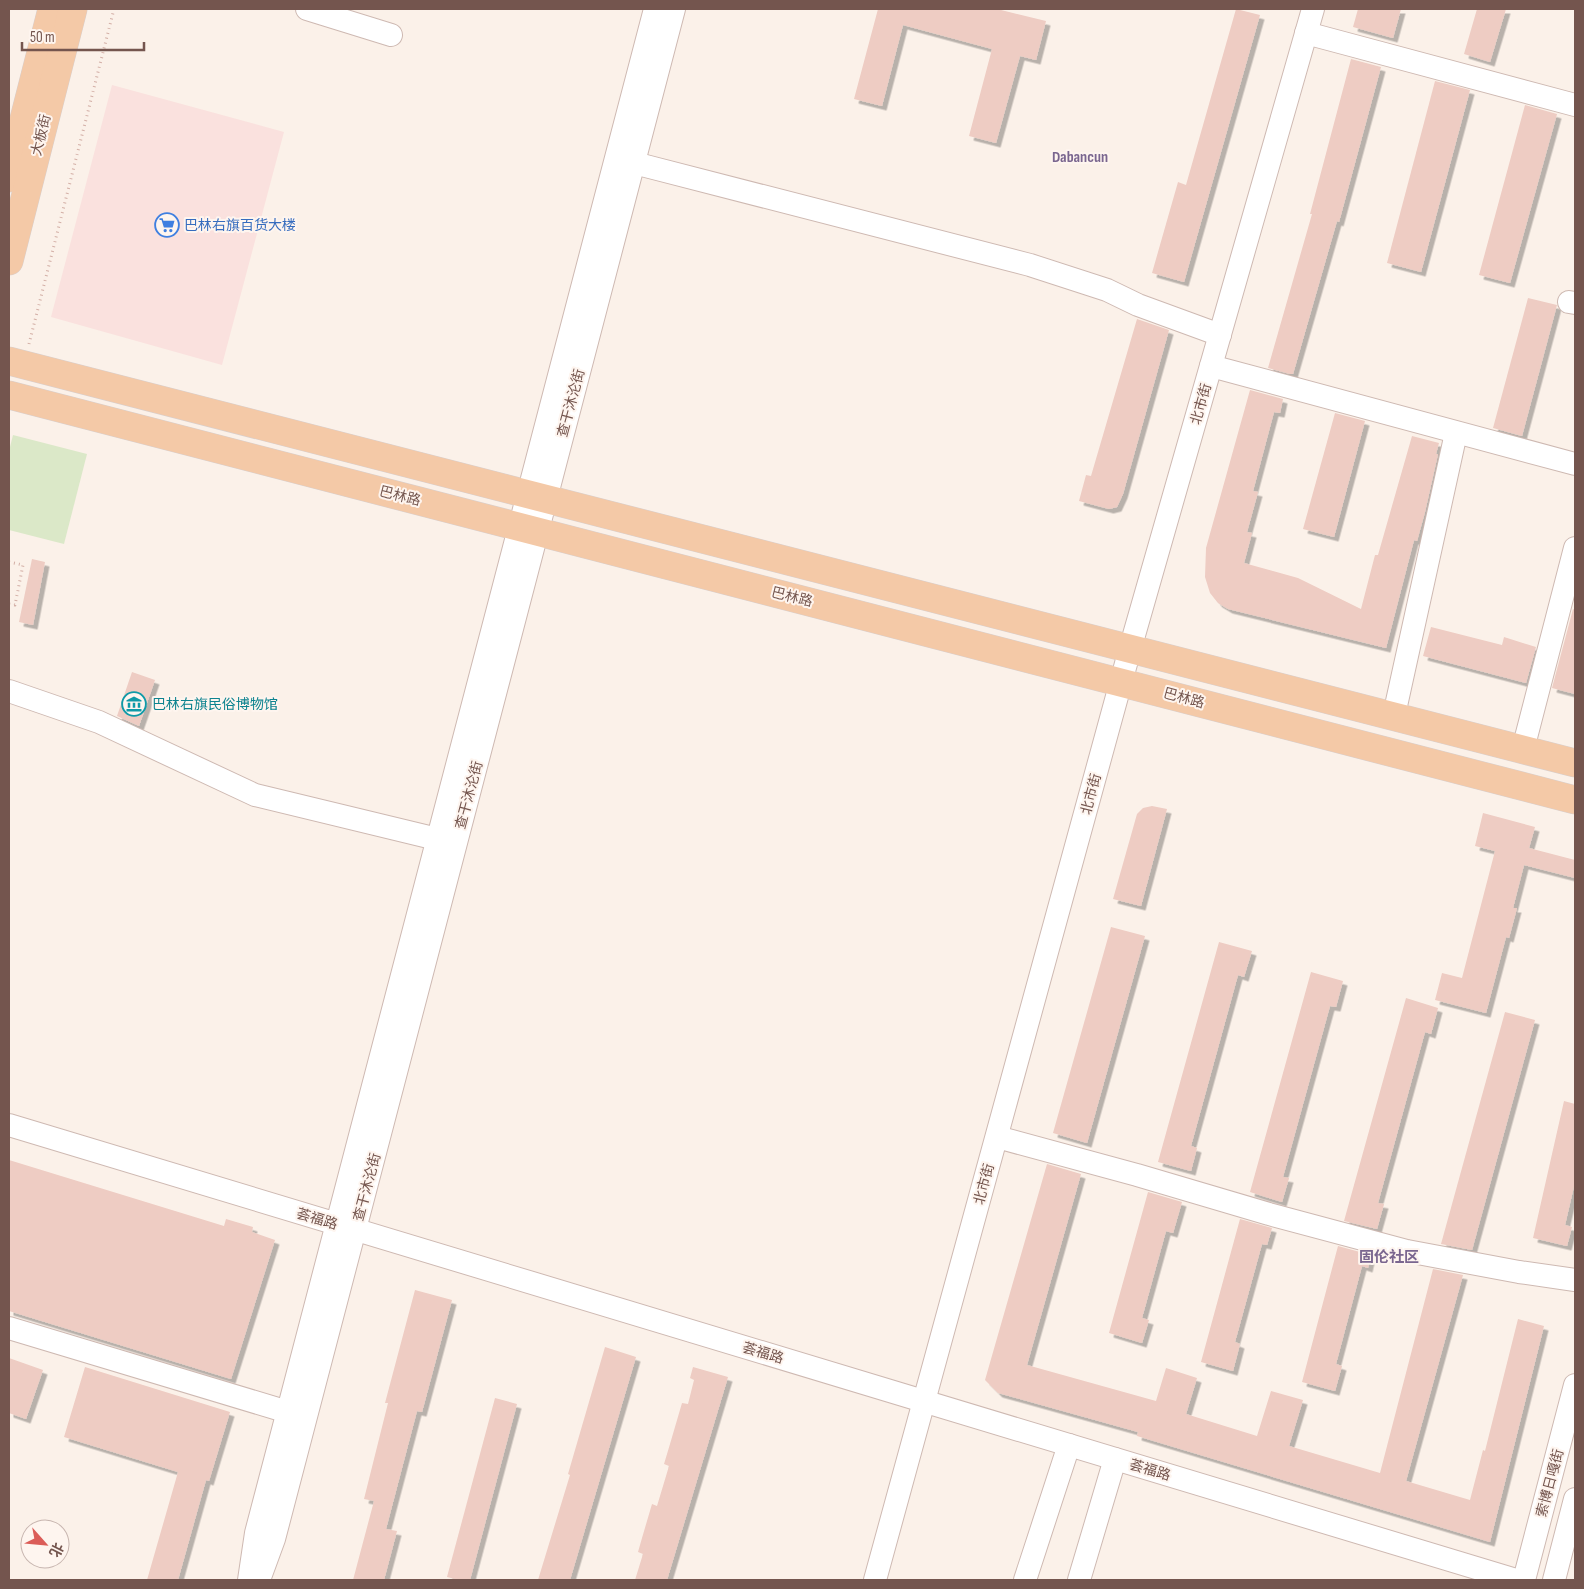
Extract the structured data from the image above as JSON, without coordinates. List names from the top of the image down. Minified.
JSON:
{"streets":{"main road":["大板街","巴林路"],"street":["查干沐沦街","北市街","荟福路","索博日嘎街"]},"crossings":[["查干沐沦街","巴林路"],["查干沐沦街","荟福路"],["北市街","巴林路"],["北市街","荟福路"]],"districts":["Dabancun","固伦社区"],"places":{"supermarket":["巴林右旗百货大楼"],"museum":["巴林右旗民俗博物馆"]},"scale_bar":"50 m","north":"bottom right"}
